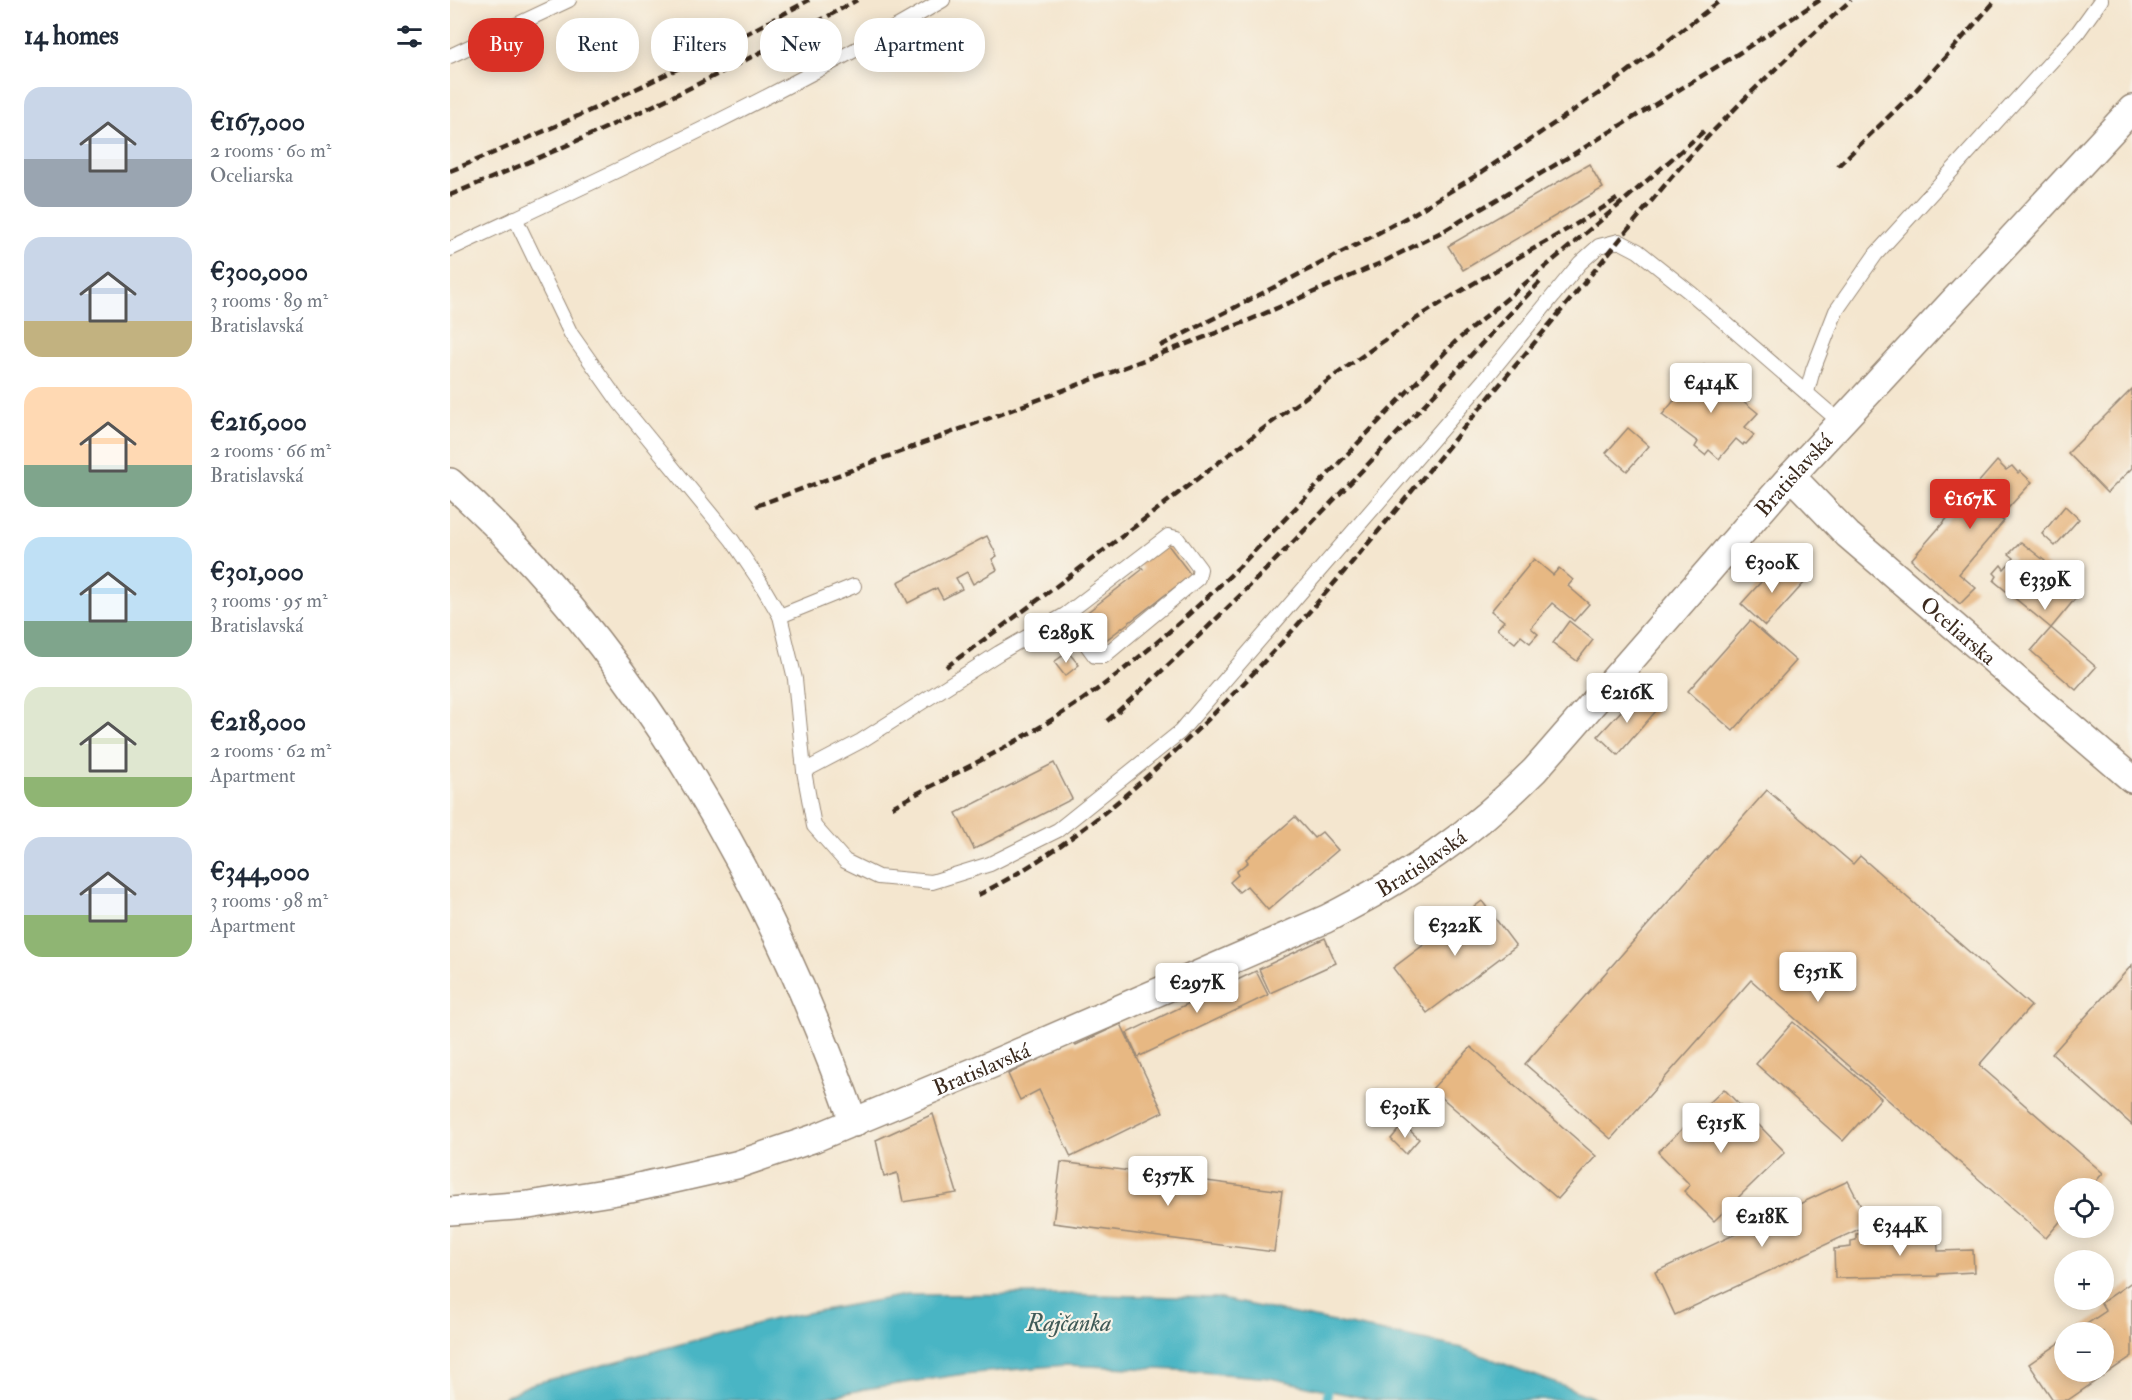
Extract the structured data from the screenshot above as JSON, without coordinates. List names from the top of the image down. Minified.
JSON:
{"streets":{"street":["Bratislavská","Oceliarska"]},"crossings":[["Bratislavská","Oceliarska"]],"water":["Rajčanka"],"page":{"heading":"14 homes","chip":["Buy","Rent","Filters","New","Apartment"],"list":[{"name":"€167,000","note":"2 rooms · 60 m² · Oceliarska"},{"name":"€300,000","note":"3 rooms · 89 m² · Bratislavská"},{"name":"€216,000","note":"2 rooms · 66 m² · Bratislavská"},{"name":"€301,000","note":"3 rooms · 95 m² · Bratislavská"},{"name":"€218,000","note":"2 rooms · 62 m² · Apartment"},{"name":"€344,000","note":"3 rooms · 98 m² · Apartment"}],"price":["€414K","€167K","€300K","€339K","€289K","€216K","€322K","€351K","€297K","€301K","€315K","€357K","€218K","€344K"],"map_buttons":["+","−"]}}
